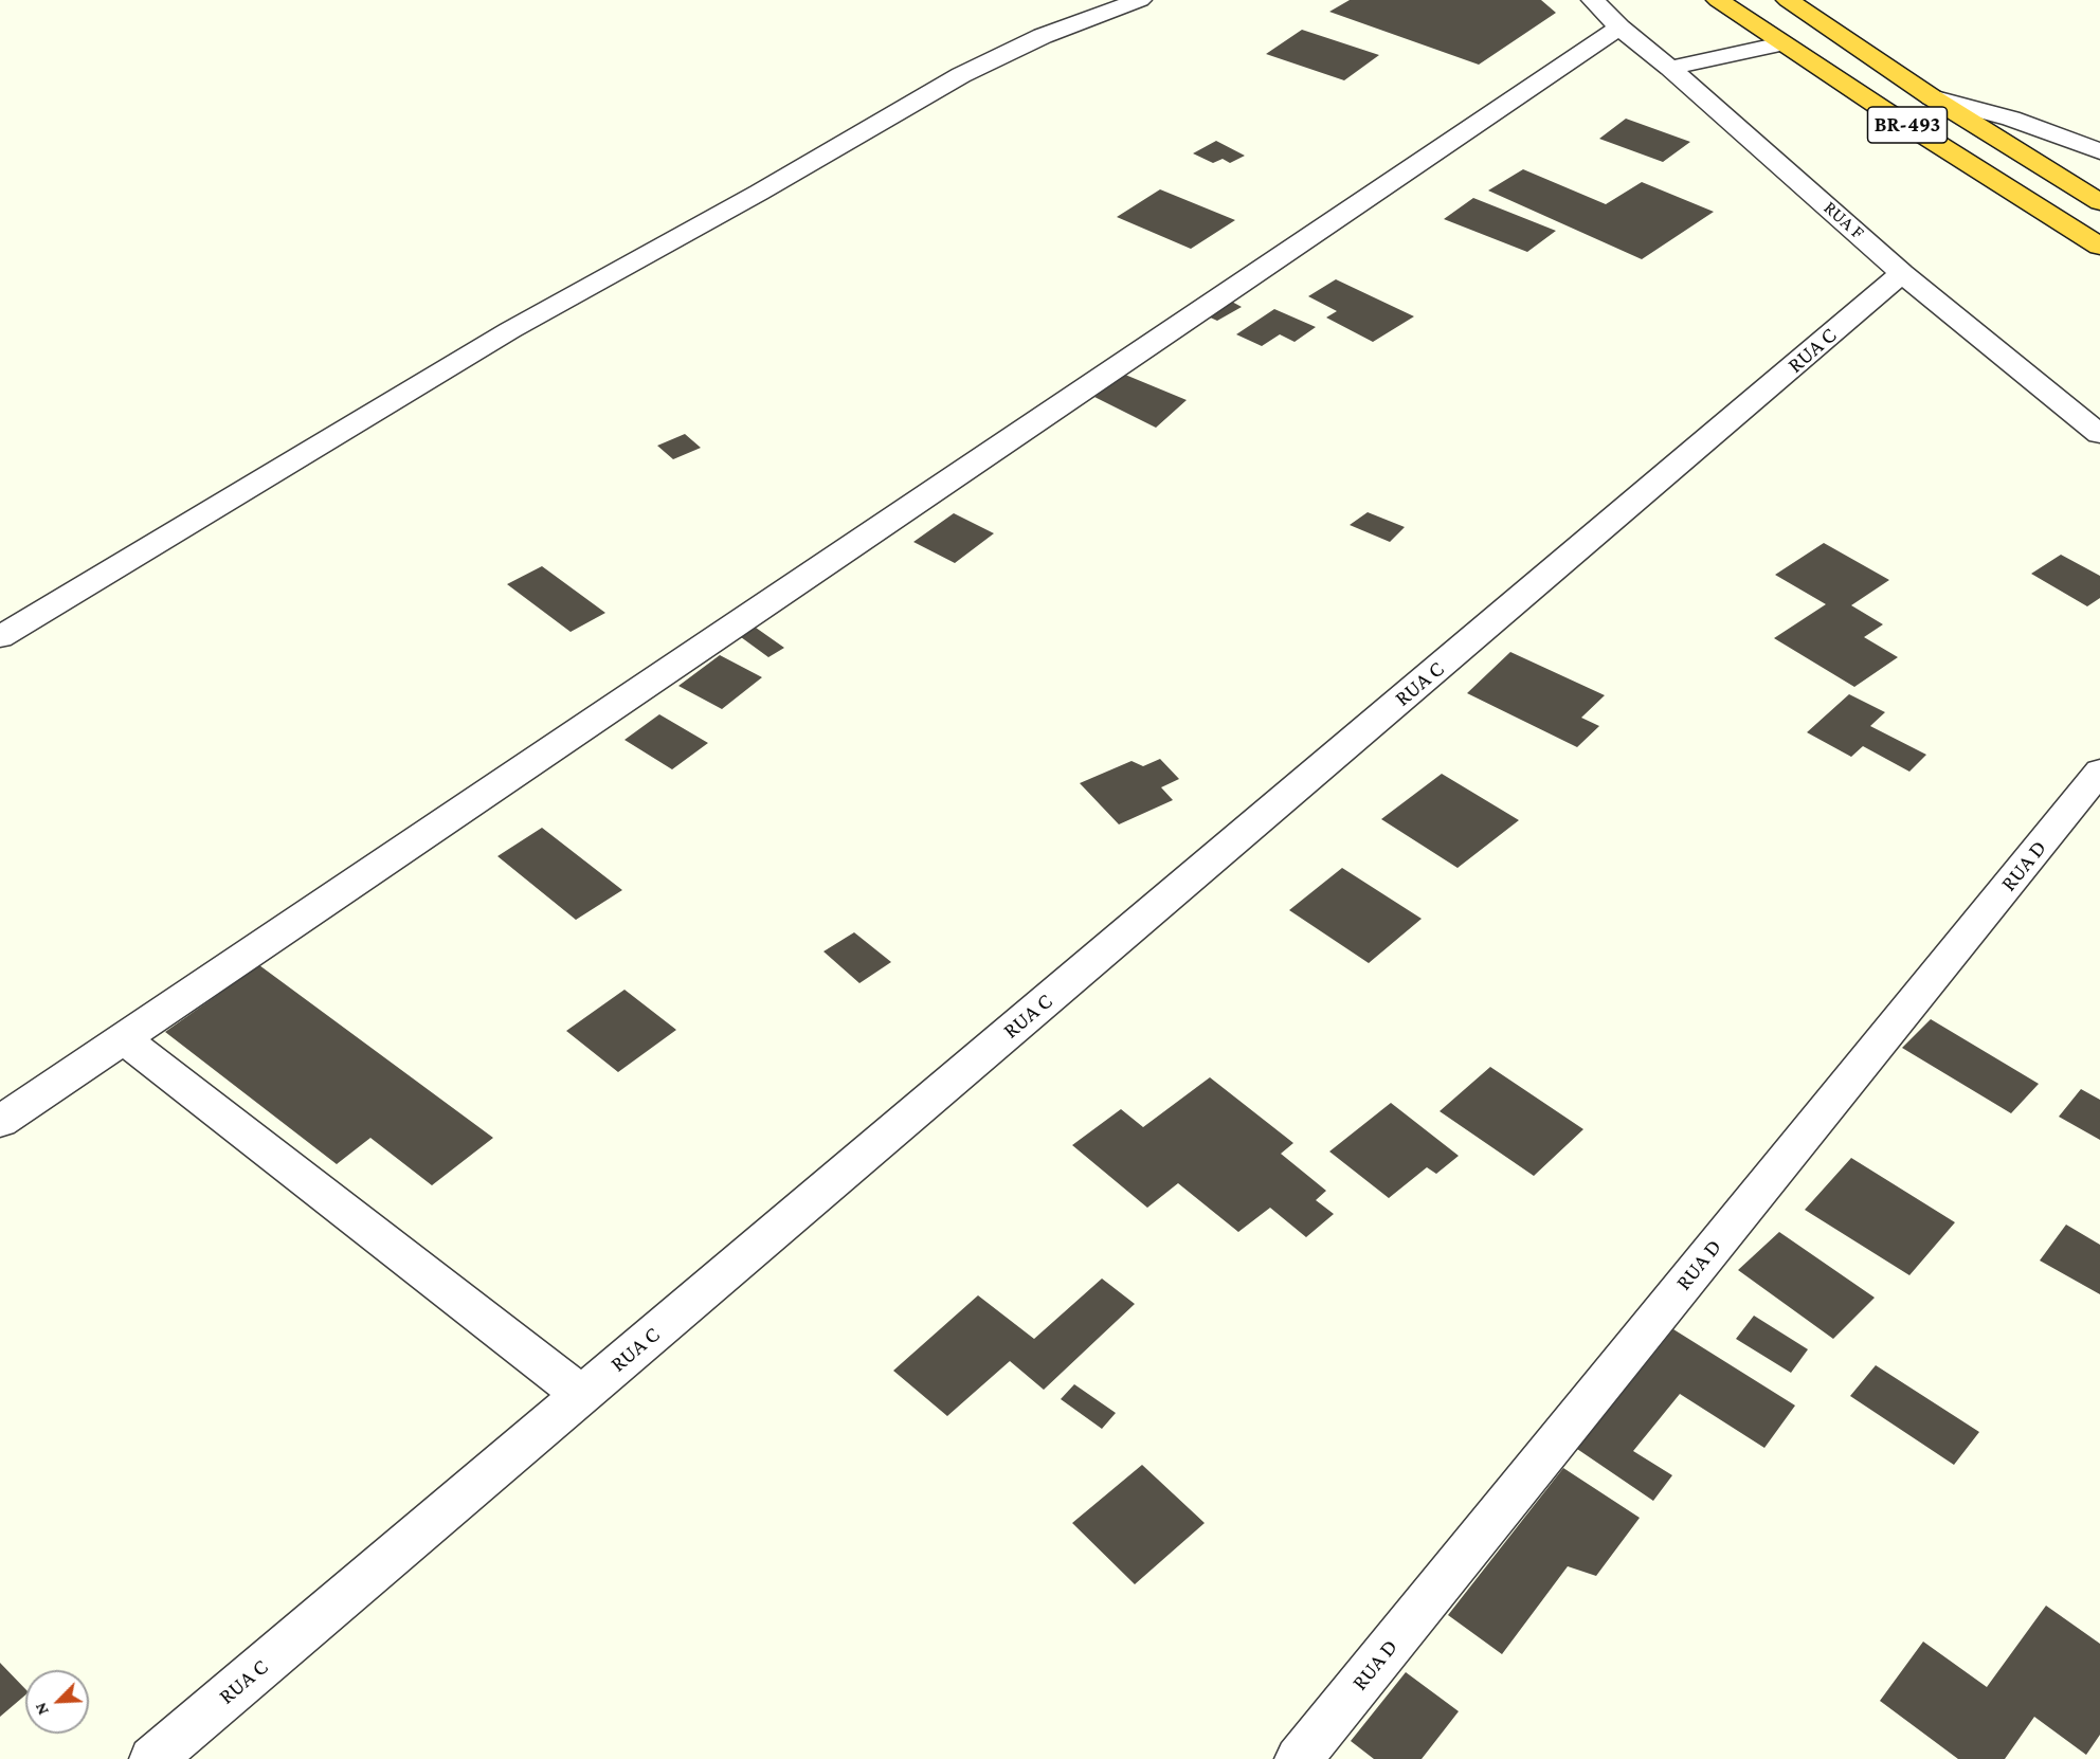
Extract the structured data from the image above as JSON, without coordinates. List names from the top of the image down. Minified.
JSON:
{"streets":{"highway":["BR-493"],"street":["RUA F","RUA C","RUA D"]},"crossings":[["RUA F","RUA C"]],"north":"bottom left"}
